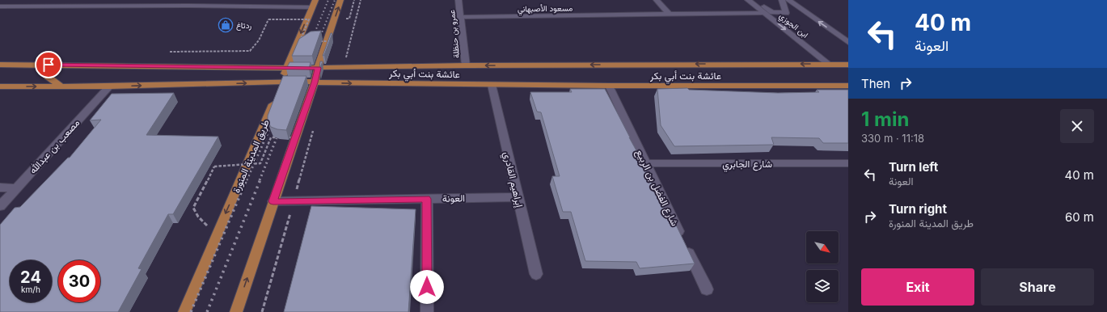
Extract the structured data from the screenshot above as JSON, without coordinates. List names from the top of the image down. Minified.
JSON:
{"streets":{"main road":["عائشة بنت أبي بكر","طريق المدينة المنورة"],"street":["مسعود الأصبهاني","ابن الجوزي","عمرو بن حنظلة","مصعب بن عبدالله","شارع الجابري","إبراهيم القادري","شارع الفضل بن الربيع","العونة"]},"crossings":[["مسعود الأصبهاني","ابن الجوزي"],["مسعود الأصبهاني","عمرو بن حنظلة"],["ابن الجوزي","عائشة بنت أبي بكر"],["عمرو بن حنظلة","عائشة بنت أبي بكر"],["عائشة بنت أبي بكر","مصعب بن عبدالله"],["عائشة بنت أبي بكر","طريق المدينة المنورة"],["عائشة بنت أبي بكر","إبراهيم القادري"],["عائشة بنت أبي بكر","شارع الفضل بن الربيع"],["شارع الجابري","شارع الفضل بن الربيع"],["إبراهيم القادري","العونة"]],"places":{"shop":["ردتاغ"]},"north":"bottom right","page":{"turn":["40 m","العونة"],"then":"Then","heading":["1 min","330 m · 11:18"],"list":[{"name":"Turn left","note":"العونة","value":"40 m"},{"name":"Turn right","note":"طريق المدينة المنورة","value":"60 m"}],"speed":"24 km/h","limit":"30","buttons":["Exit","Share"]}}
